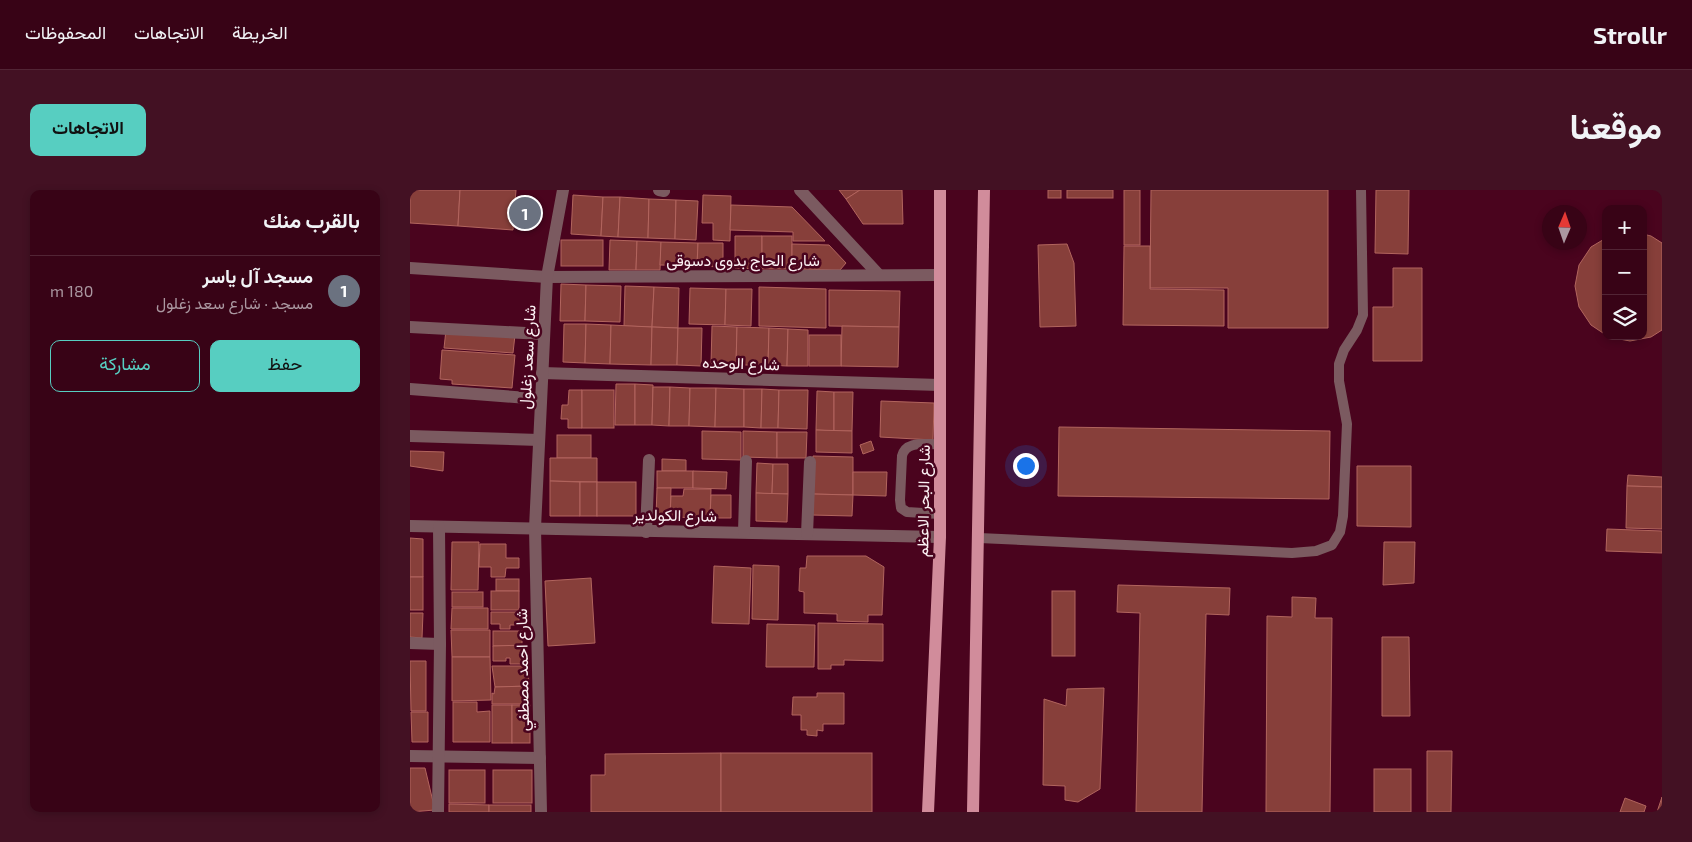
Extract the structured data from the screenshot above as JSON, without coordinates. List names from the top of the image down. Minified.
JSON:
{"streets":{"main road":["شارع البحر الاعظم"],"street":["شارع الحاج بدوى دسوقى","شارع سعد زغلول","شارع الوحده","شارع الكولدير","شارع احمد مصطفي"]},"crossings":[["شارع الحاج بدوى دسوقى","شارع سعد زغلول"],["شارع الحاج بدوى دسوقى","شارع البحر الاعظم"],["شارع سعد زغلول","شارع الوحده"],["شارع سعد زغلول","شارع الكولدير"],["شارع سعد زغلول","شارع احمد مصطفي"],["شارع الوحده","شارع البحر الاعظم"],["شارع البحر الاعظم","شارع الكولدير"],["شارع الكولدير","شارع احمد مصطفي"]],"north":"top","page":{"header":"Strollr","nav":["الخريطة","الاتجاهات","المحفوظات"],"title":"موقعنا","buttons":["الاتجاهات",["حفظ","مشاركة"]],"heading":"بالقرب منك","pins":"1","map_buttons":["+","−"],"list":[{"mark":"1","name":"مسجد آل ياسر","note":"مسجد · شارع سعد زغلول","value":"180 m"}]}}
